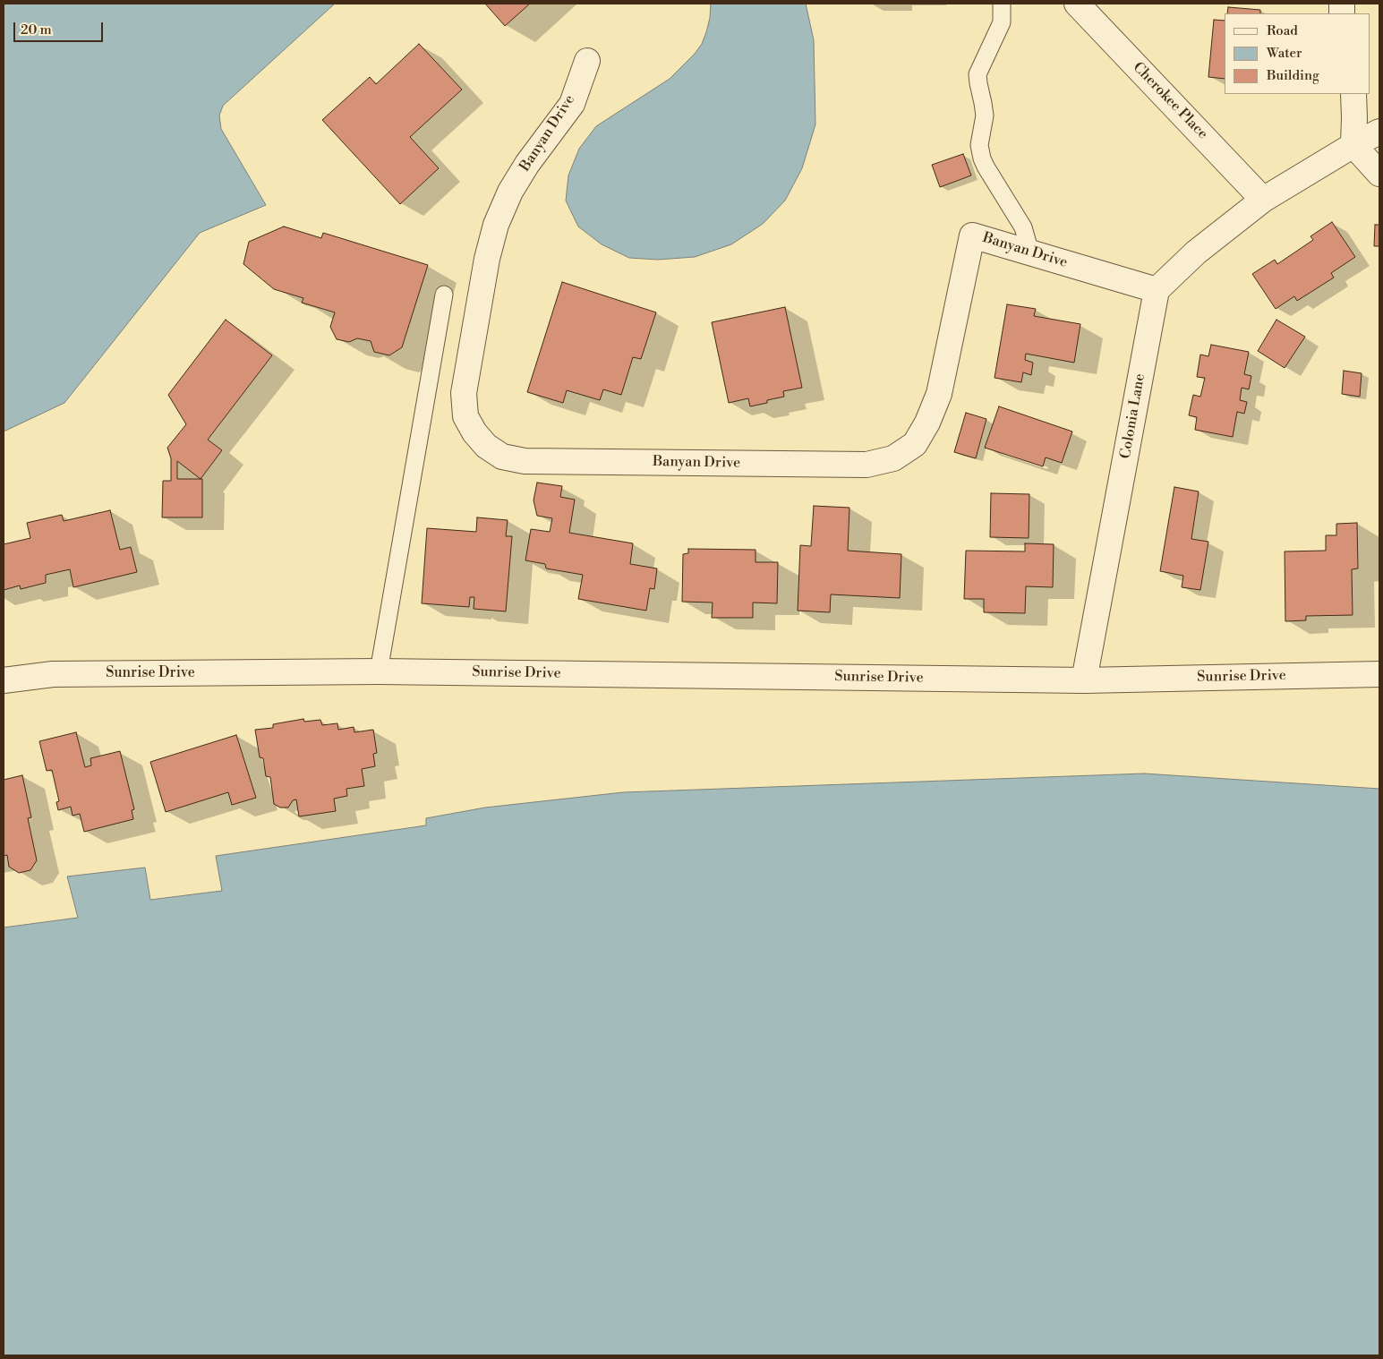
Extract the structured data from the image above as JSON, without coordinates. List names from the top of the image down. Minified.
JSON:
{"streets":{"street":["Cherokee Place","Banyan Drive","Colonia Lane","Sunrise Drive"]},"crossings":[["Banyan Drive","Colonia Lane"],["Colonia Lane","Sunrise Drive"]],"legend":["Road","Water","Building"],"scale_bar":"20 m"}
